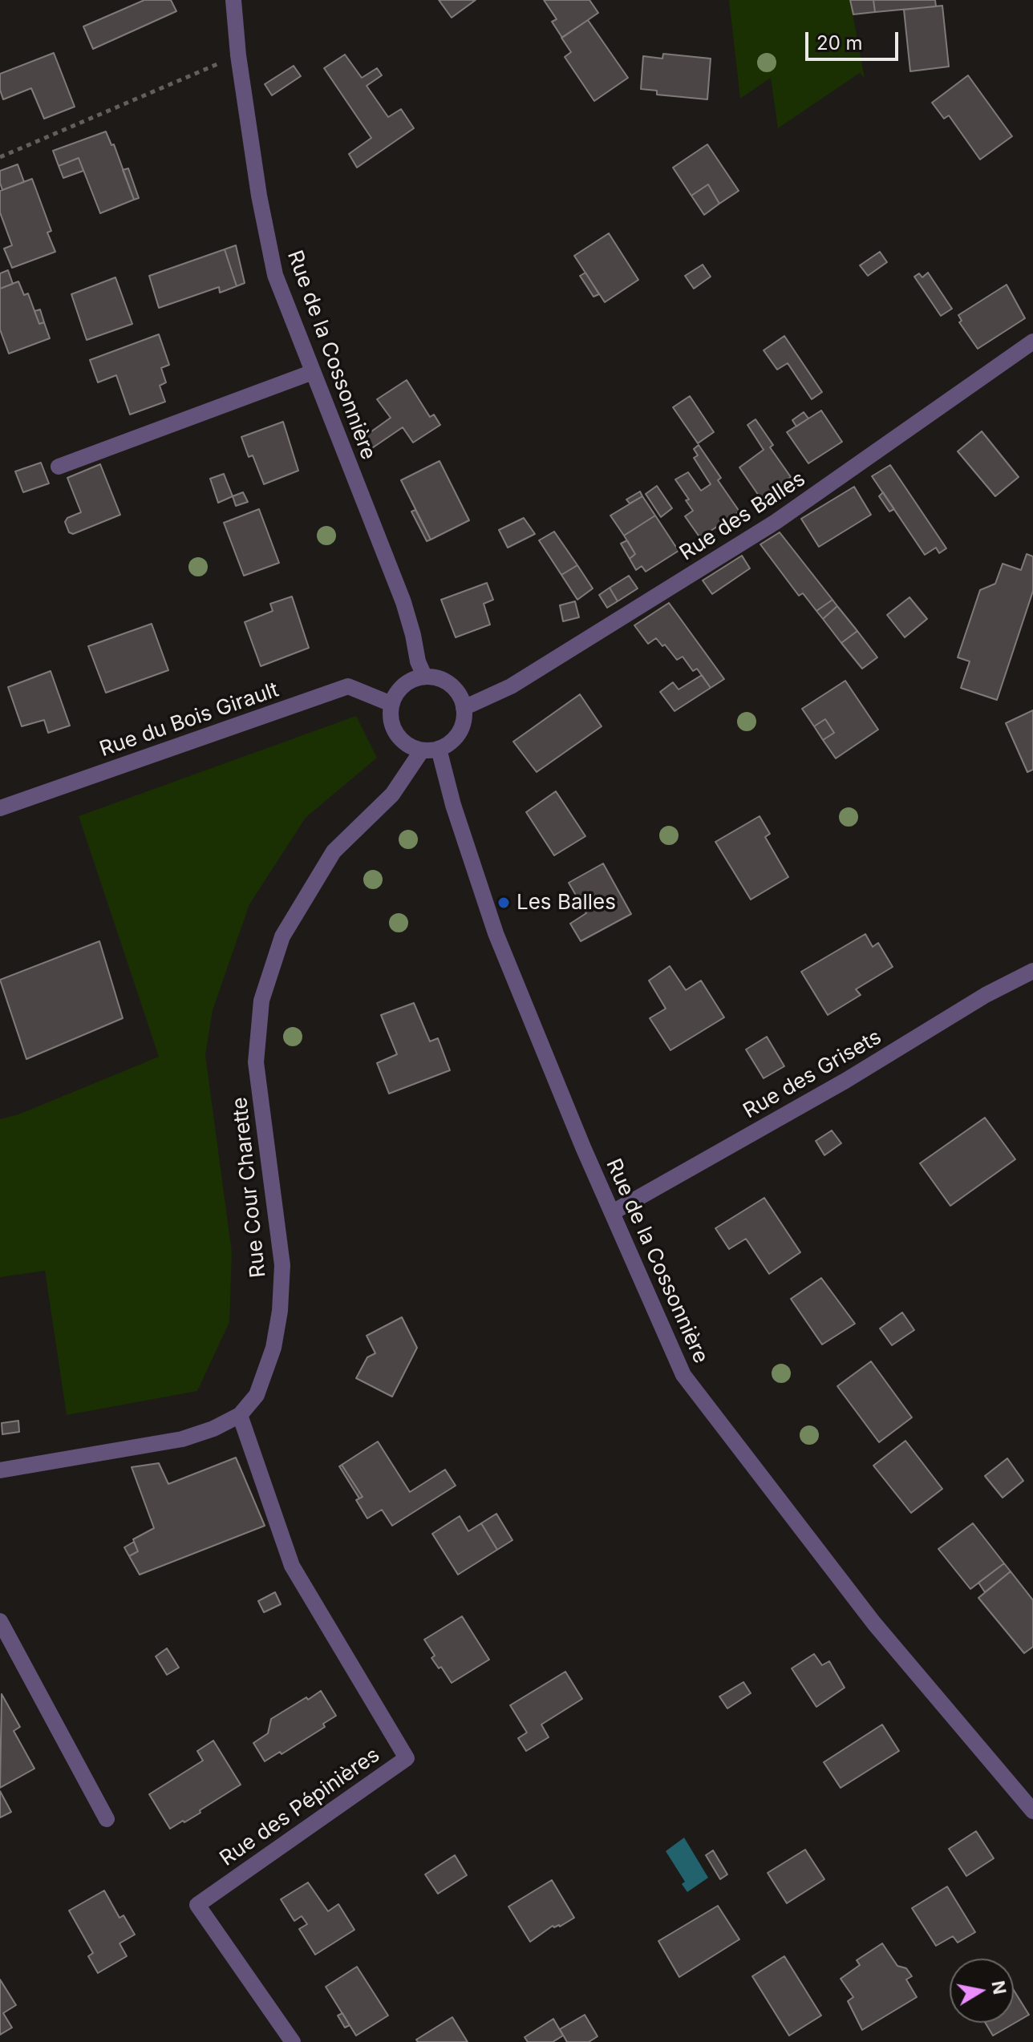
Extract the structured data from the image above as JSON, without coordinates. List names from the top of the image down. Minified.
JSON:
{"streets":{"street":["Rue de la Cossonnière","Rue des Balles","Rue du Bois Girault","Rue des Grisets","Rue Cour Charette","Rue des Pépinières"]},"crossings":[["Rue de la Cossonnière","Rue des Balles"],["Rue de la Cossonnière","Rue du Bois Girault"],["Rue de la Cossonnière","Rue des Grisets"],["Rue de la Cossonnière","Rue Cour Charette"],["Rue des Balles","Rue du Bois Girault"],["Rue des Balles","Rue Cour Charette"],["Rue du Bois Girault","Rue Cour Charette"],["Rue Cour Charette","Rue des Pépinières"]],"places":["Les Balles"],"scale_bar":"20 m","north":"right"}
